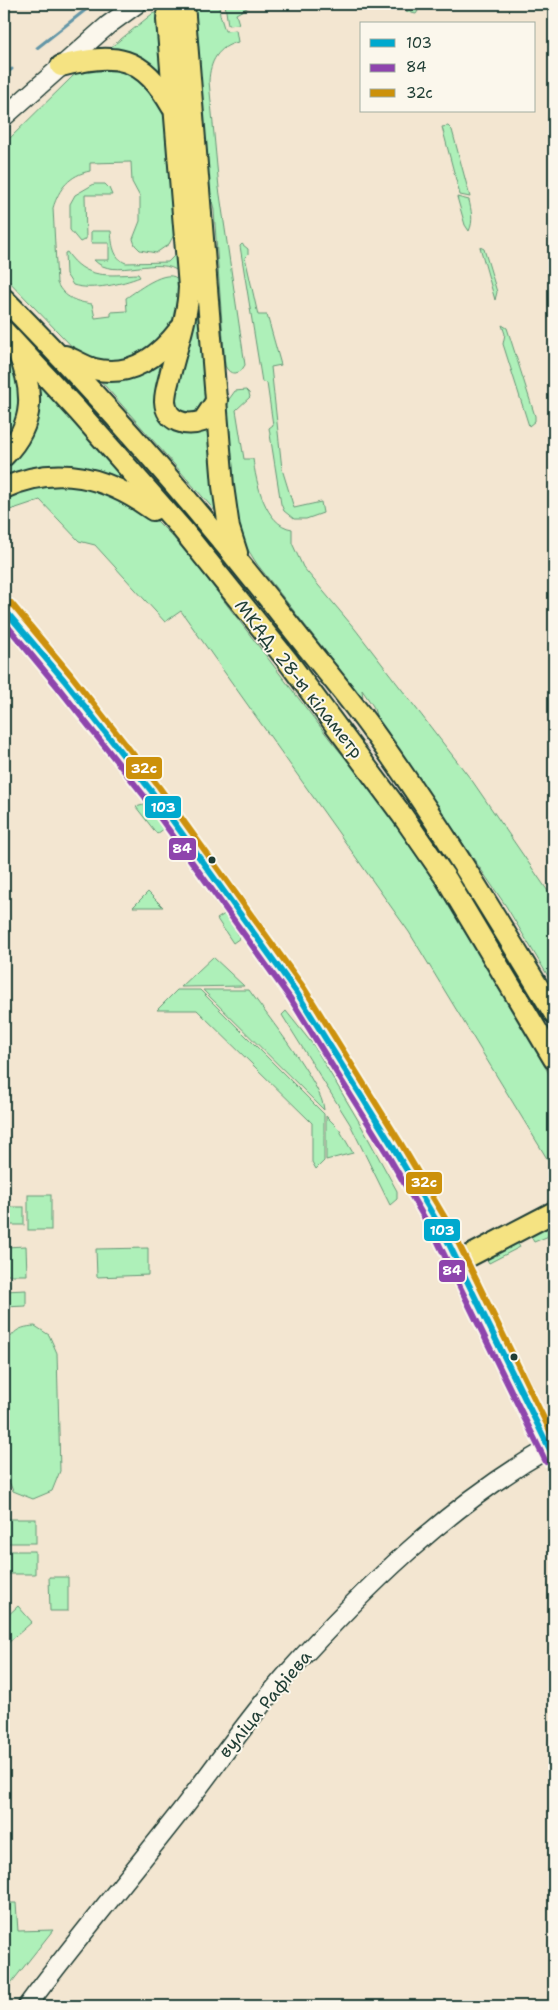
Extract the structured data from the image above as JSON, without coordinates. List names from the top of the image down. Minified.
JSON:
{"streets":{"highway":["МКАД, 28-ы кіламетр"],"main road":["вуліца Рафіева"]},"lines":["transit line 32с","transit line 103","transit line 84"],"legend":["103","84","32с"]}
